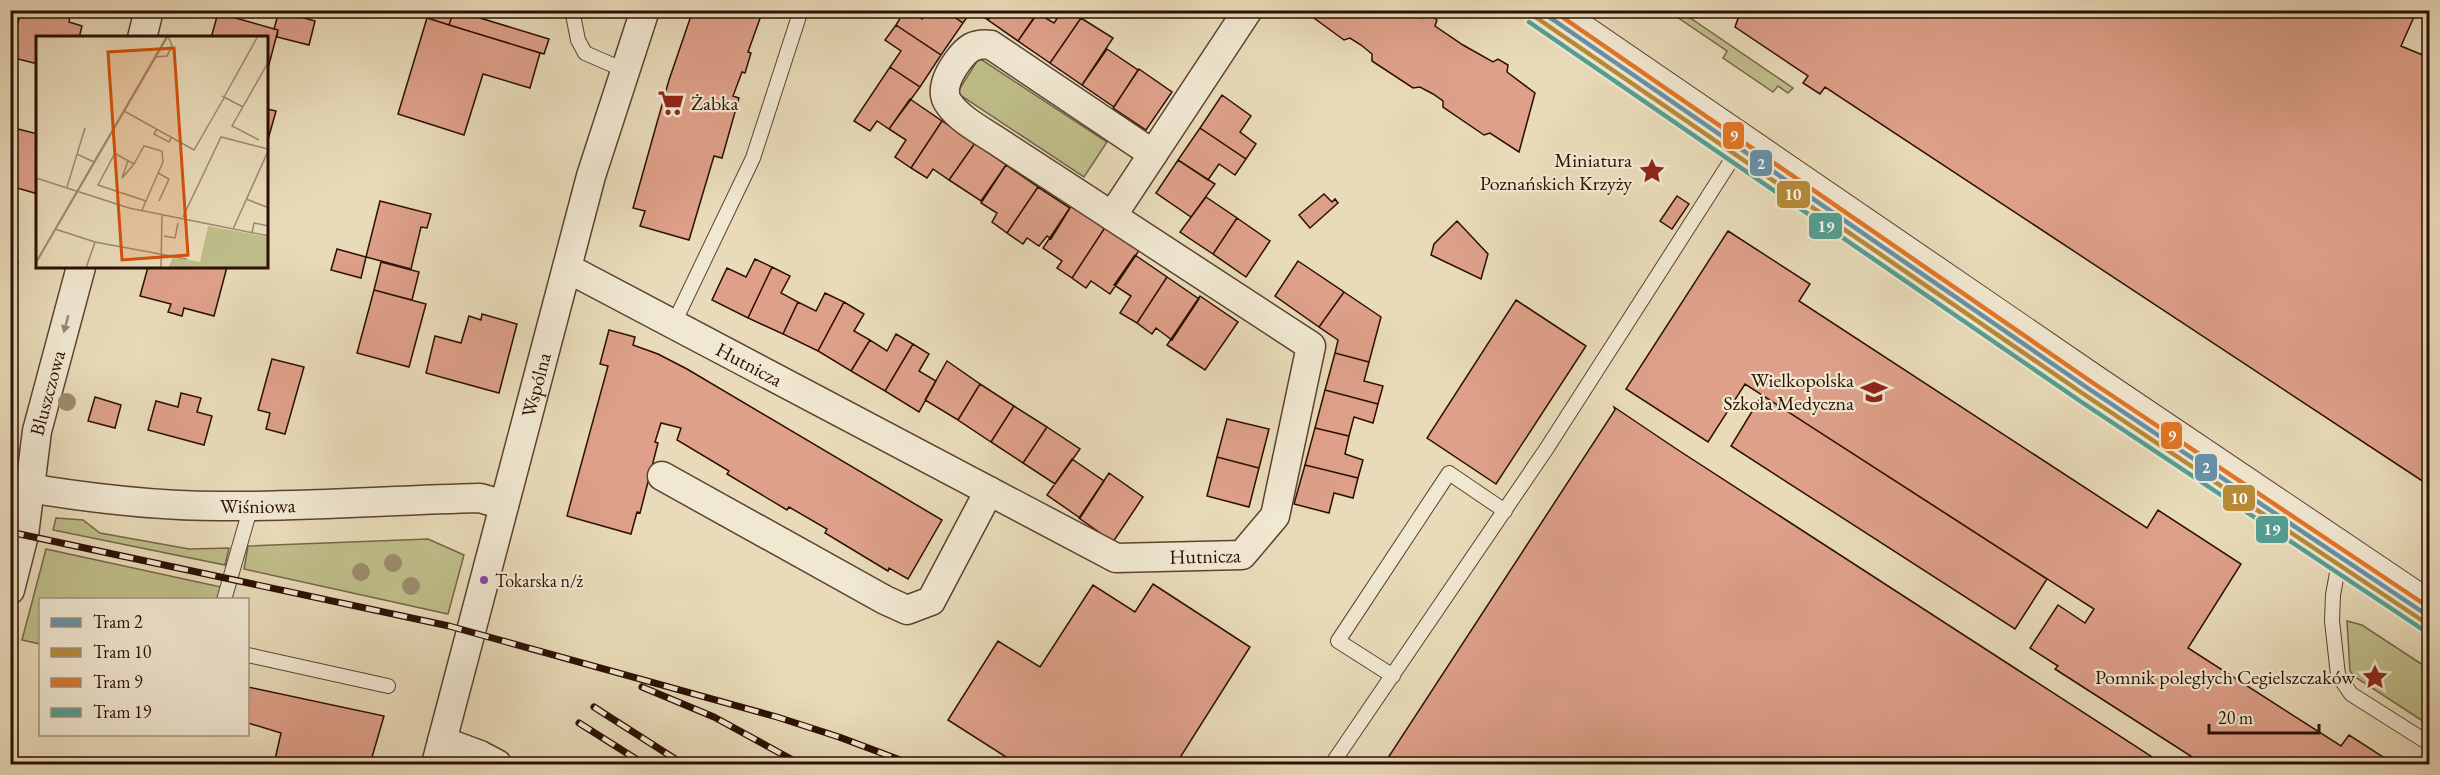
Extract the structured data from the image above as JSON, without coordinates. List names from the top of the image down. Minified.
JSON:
{"streets":{"street":["Hutnicza","Wspólna","Bluszczowa","Wiśniowa"]},"crossings":[["Hutnicza","Wspólna"],["Wspólna","Wiśniowa"],["Bluszczowa","Wiśniowa"]],"one_way":["Bluszczowa"],"places":{"supermarket":["Żabka"],"place":["Miniatura Poznańskich Krzyży","Pomnik poległych Cegielszczaków"],"school or university":["Wielkopolska Szkoła Medyczna"],"other":["Tokarska n/ż"]},"lines":["tram line 2","tram line 9","tram line 10","tram line 19"],"legend":["Tram 2","Tram 10","Tram 9","Tram 19"],"scale_bar":"20 m"}
